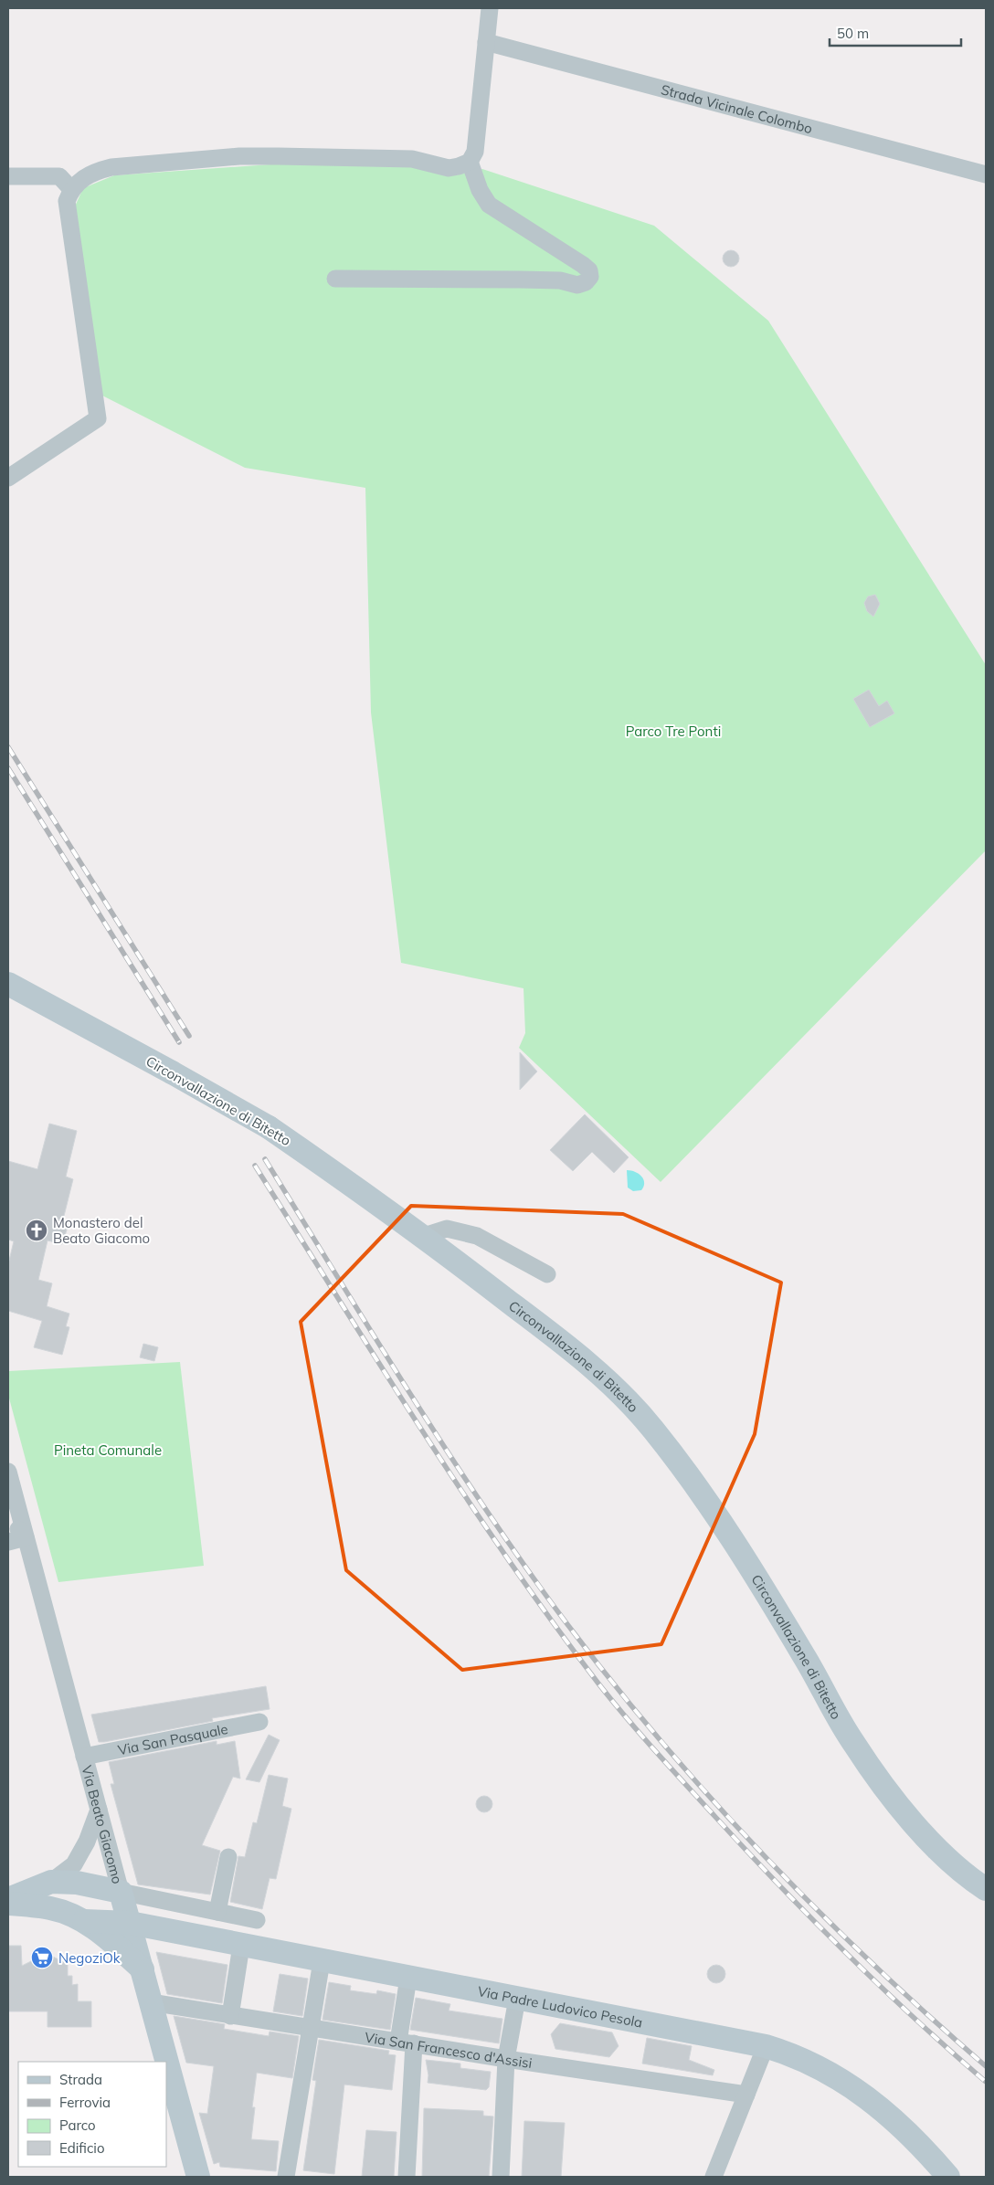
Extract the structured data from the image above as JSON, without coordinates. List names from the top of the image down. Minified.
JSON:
{"streets":{"street":["Strada Vicinale Colombo","Circonvallazione di Bitetto","Via San Pasquale","Via Beato Giacomo","Via Padre Ludovico Pesola","Via San Francesco d'Assisi"]},"crossings":[["Via San Pasquale","Via Beato Giacomo"],["Via Beato Giacomo","Via Padre Ludovico Pesola"],["Via Beato Giacomo","Via San Francesco d'Assisi"]],"parks":["Parco Tre Ponti","Pineta Comunale"],"places":{"church":["Monastero del Beato Giacomo"],"supermarket":["NegoziOk"]},"legend":["Strada","Ferrovia","Parco","Edificio"],"scale_bar":"50 m"}
